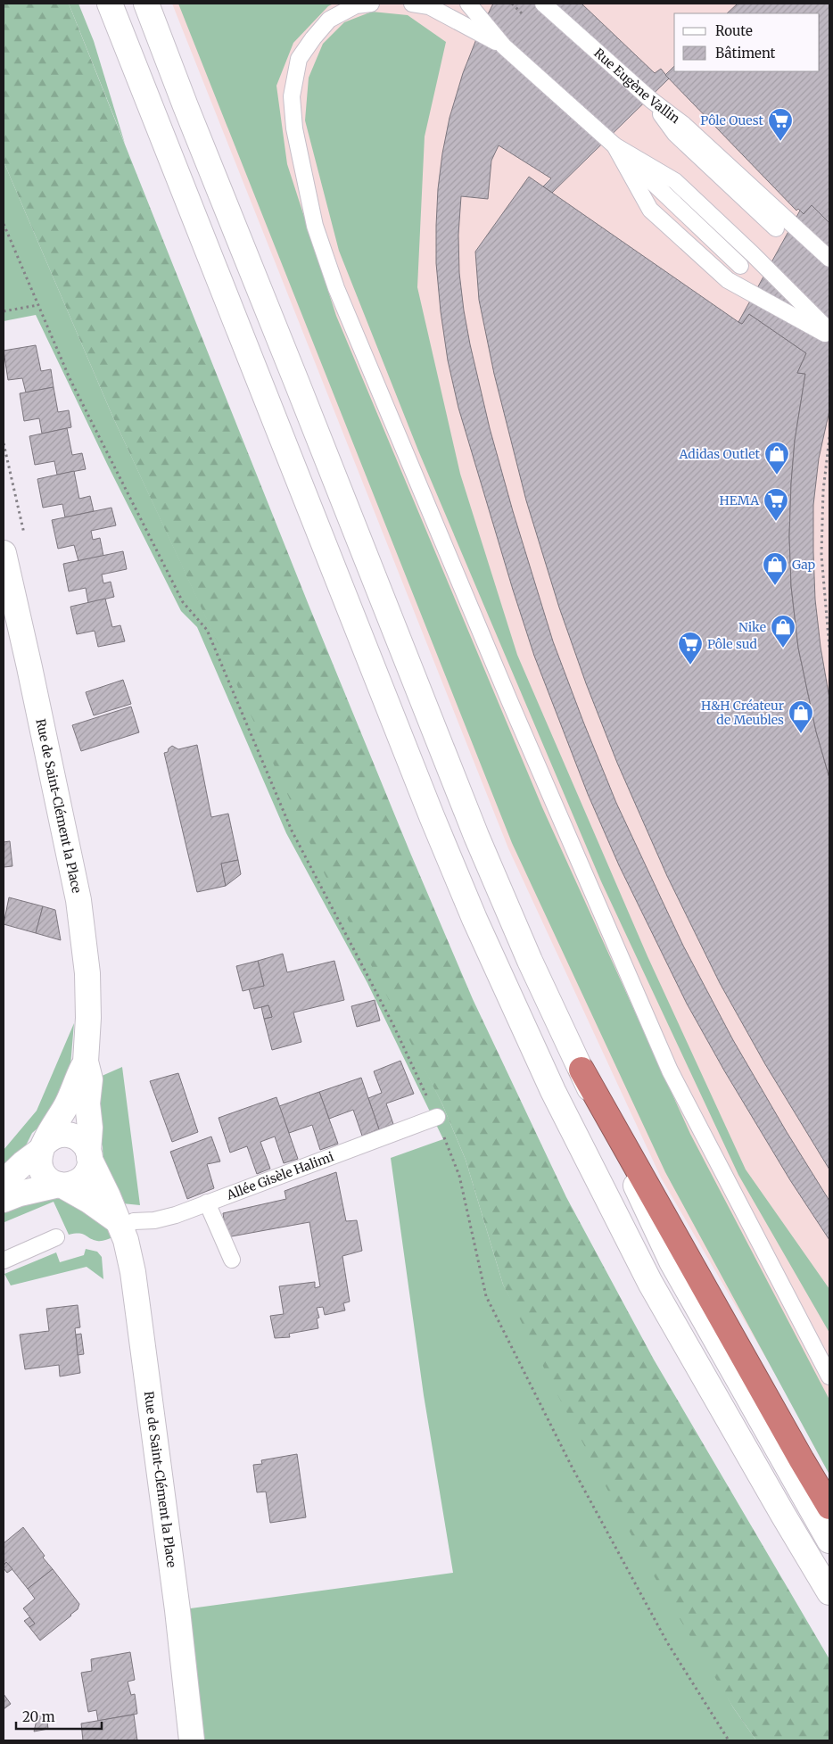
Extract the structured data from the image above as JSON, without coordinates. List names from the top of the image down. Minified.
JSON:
{"streets":{"main road":["Rue de Saint-Clément la Place"],"lane":["Rue Eugène Vallin","Allée Gisèle Halimi"]},"crossings":[["Rue de Saint-Clément la Place","Allée Gisèle Halimi"]],"places":{"supermarket":["Pôle Ouest","HEMA","Pôle sud"],"shop":["Adidas Outlet","Gap","Nike","H&H Créateur de Meubles"]},"legend":["Route","Bâtiment"],"scale_bar":"20 m"}
